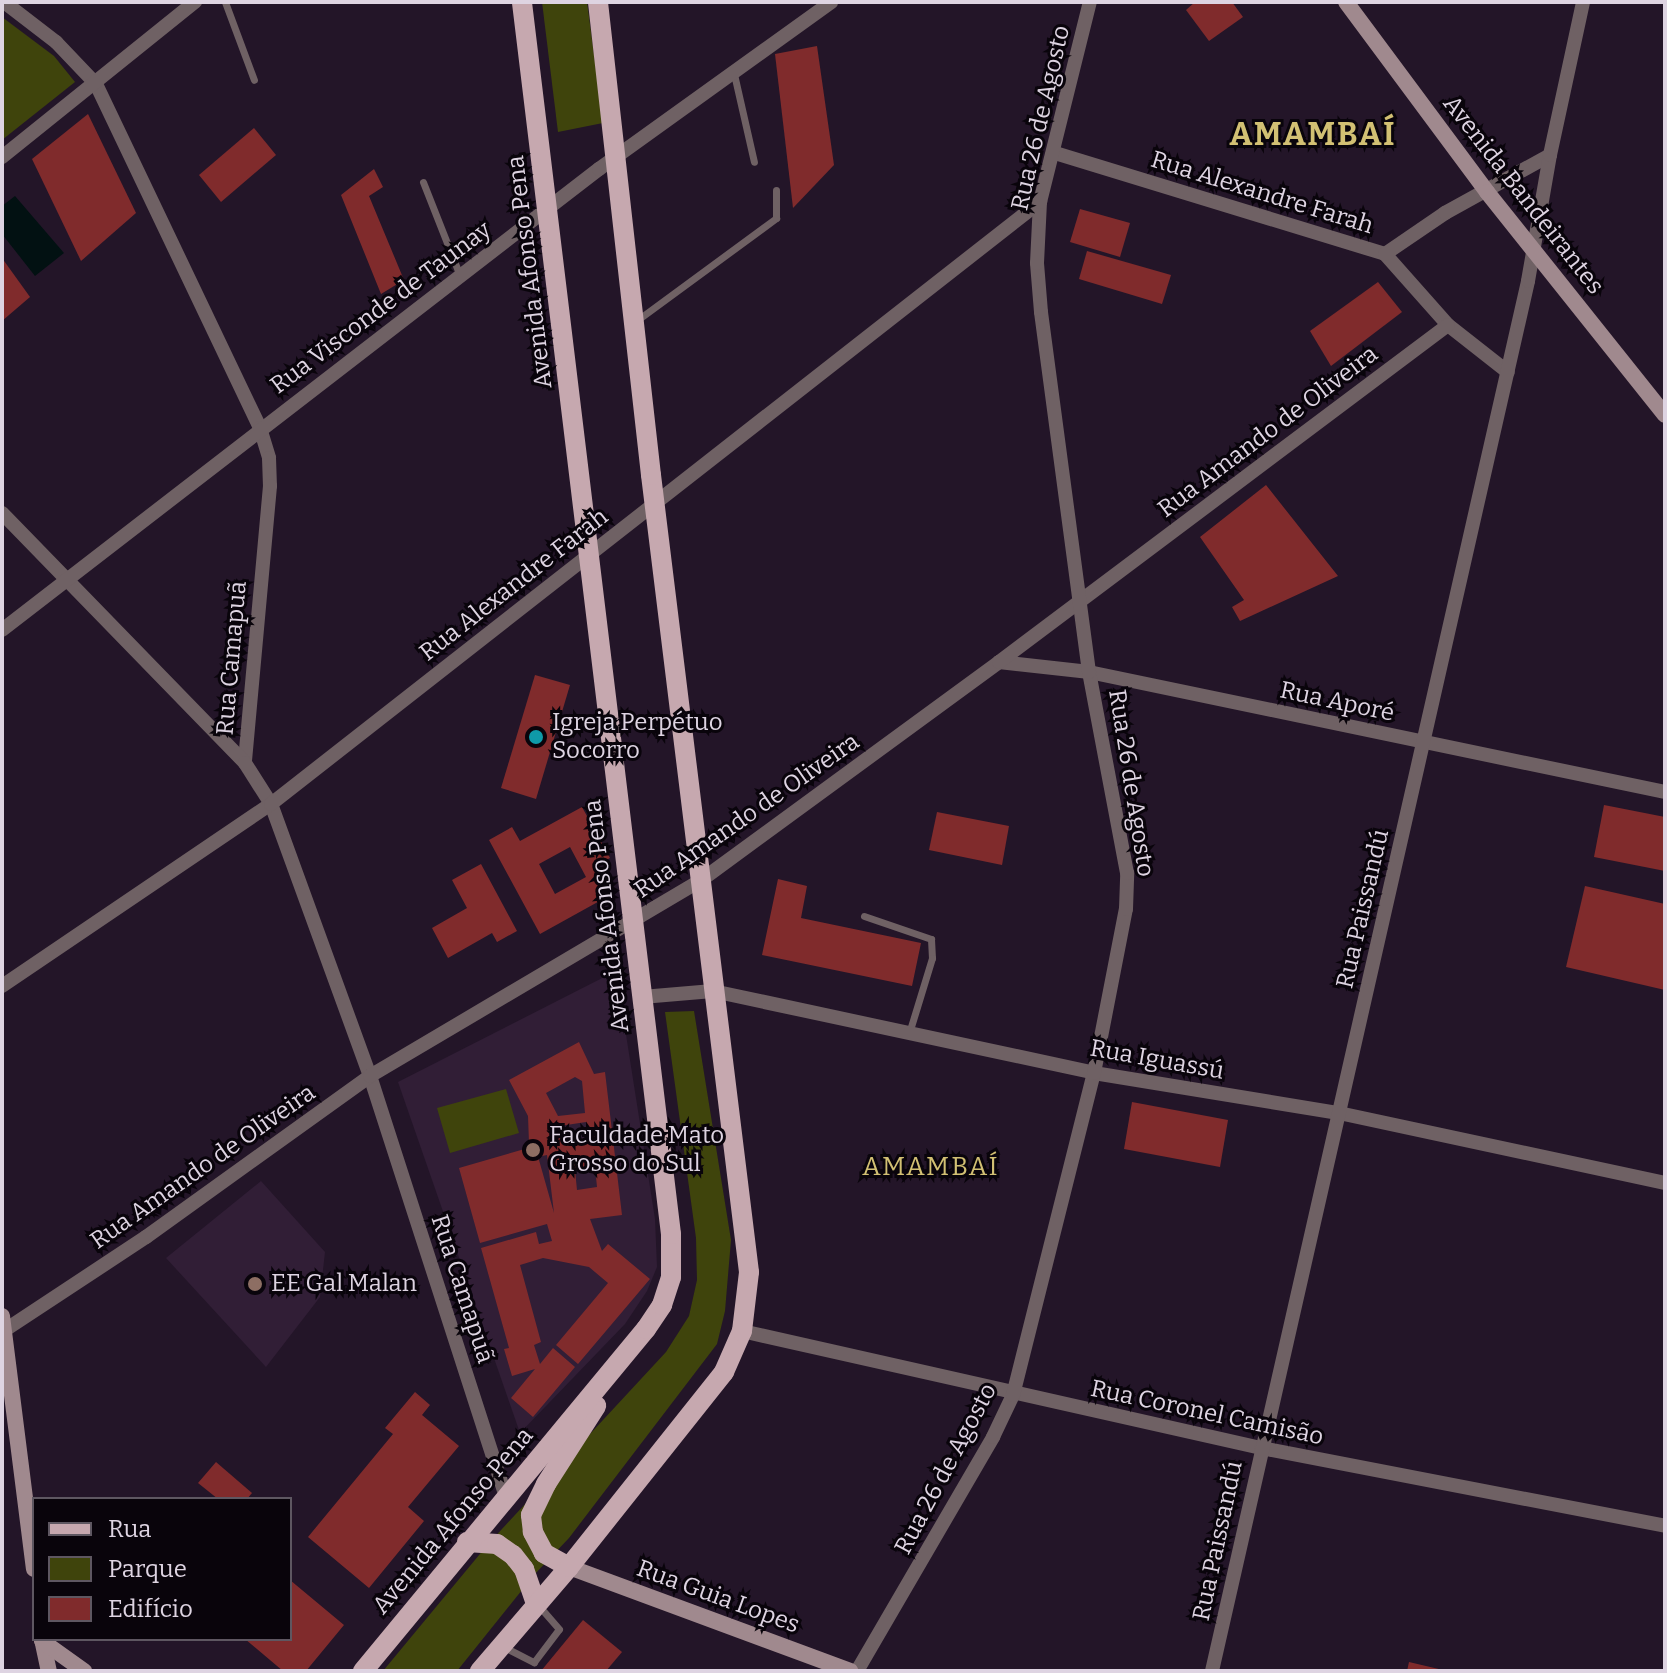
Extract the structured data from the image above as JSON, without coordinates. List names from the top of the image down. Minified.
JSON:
{"streets":{"main road":["Avenida Bandeirantes","Avenida Afonso Pena","Rua Guia Lopes"],"street":["Rua 26 de Agosto","Rua Alexandre Farah","Rua Visconde de Taunay","Rua Amando de Oliveira","Rua Camapuã","Rua Aporé","Rua Paissandú","Rua Iguassú","Rua Coronel Camisão"]},"crossings":[["Rua 26 de Agosto","Rua Alexandre Farah"],["Rua 26 de Agosto","Rua Amando de Oliveira"],["Rua 26 de Agosto","Rua Aporé"],["Rua 26 de Agosto","Rua Iguassú"],["Rua 26 de Agosto","Rua Coronel Camisão"],["Rua Alexandre Farah","Avenida Afonso Pena"],["Rua Alexandre Farah","Rua Amando de Oliveira"],["Rua Alexandre Farah","Rua Camapuã"],["Rua Alexandre Farah","Rua Paissandú"],["Avenida Bandeirantes","Rua Paissandú"],["Avenida Afonso Pena","Rua Visconde de Taunay"],["Avenida Afonso Pena","Rua Amando de Oliveira"],["Avenida Afonso Pena","Rua Camapuã"],["Avenida Afonso Pena","Rua Iguassú"],["Rua Visconde de Taunay","Rua Camapuã"],["Rua Amando de Oliveira","Rua Camapuã"],["Rua Amando de Oliveira","Rua Aporé"],["Rua Aporé","Rua Paissandú"],["Rua Paissandú","Rua Iguassú"],["Rua Paissandú","Rua Coronel Camisão"]],"districts":["AMAMBAÍ","AMAMBAÍ"],"places":["Igreja Perpétuo Socorro","Faculdade Mato Grosso do Sul","EE Gal Malan"],"legend":["Rua","Parque","Edifício"]}
